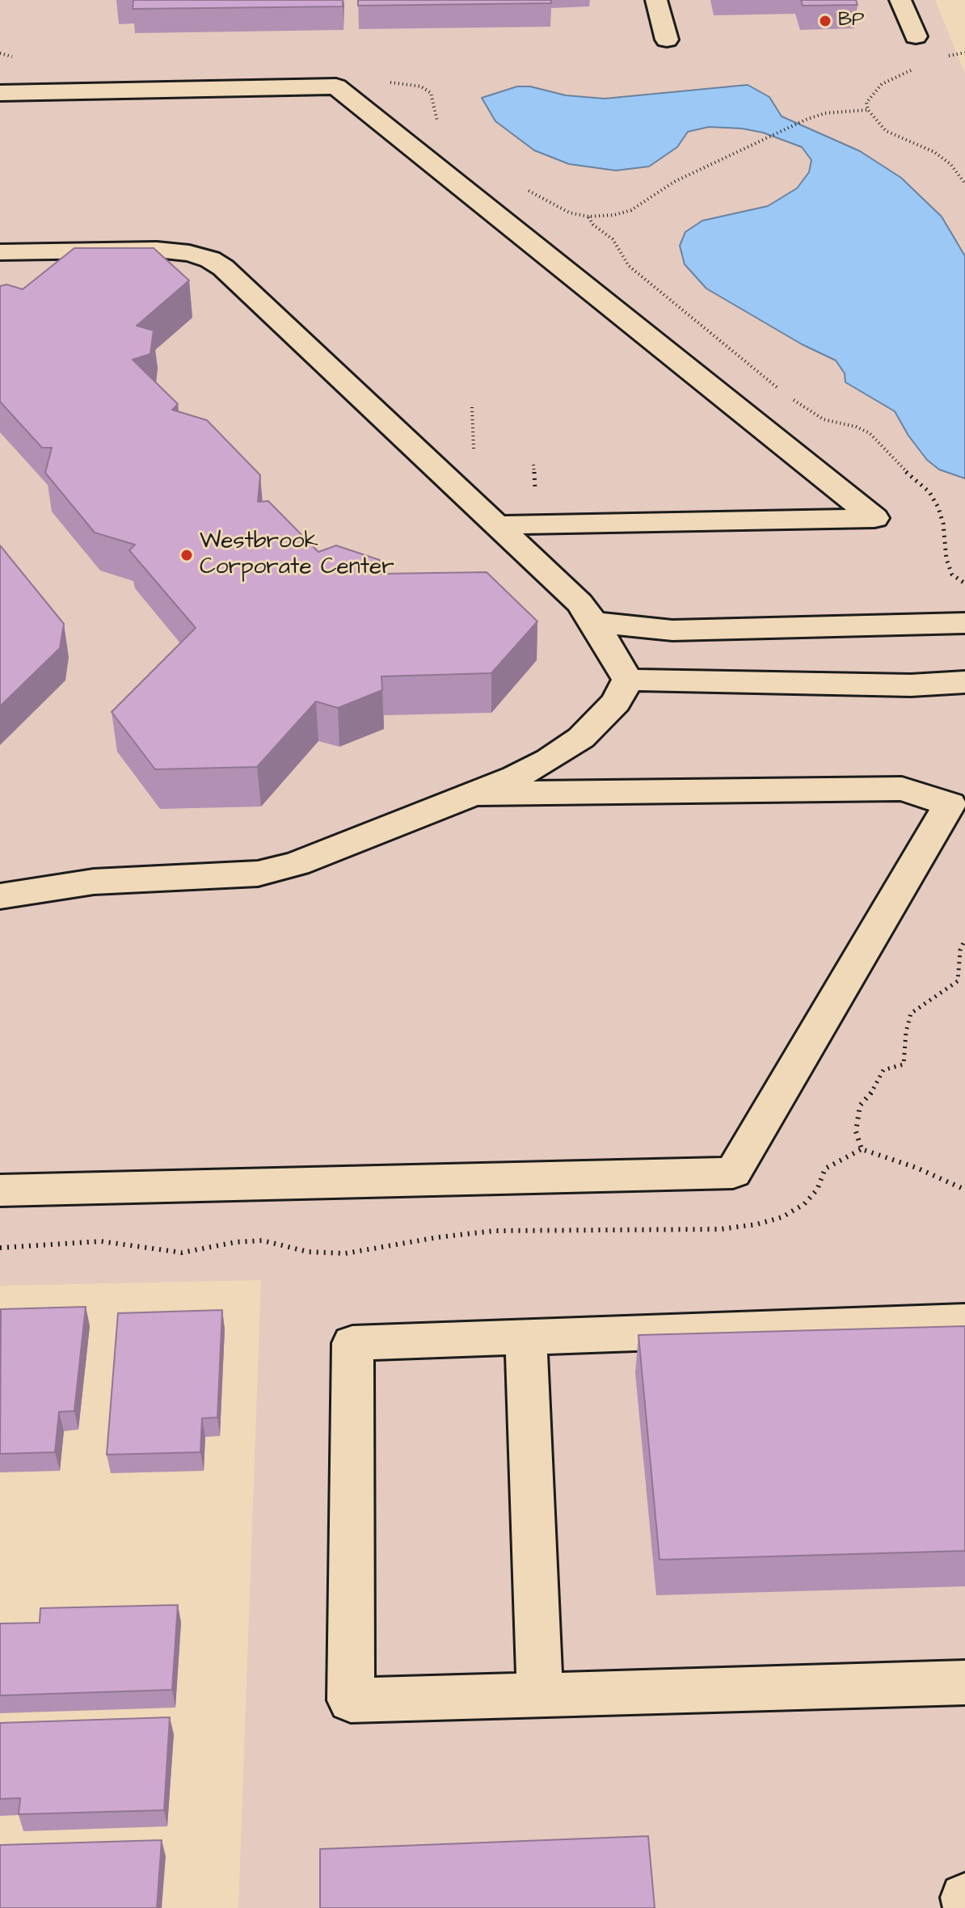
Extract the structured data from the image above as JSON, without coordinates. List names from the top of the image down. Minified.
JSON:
{"places":["BP","Westbrook Corporate Center"]}
